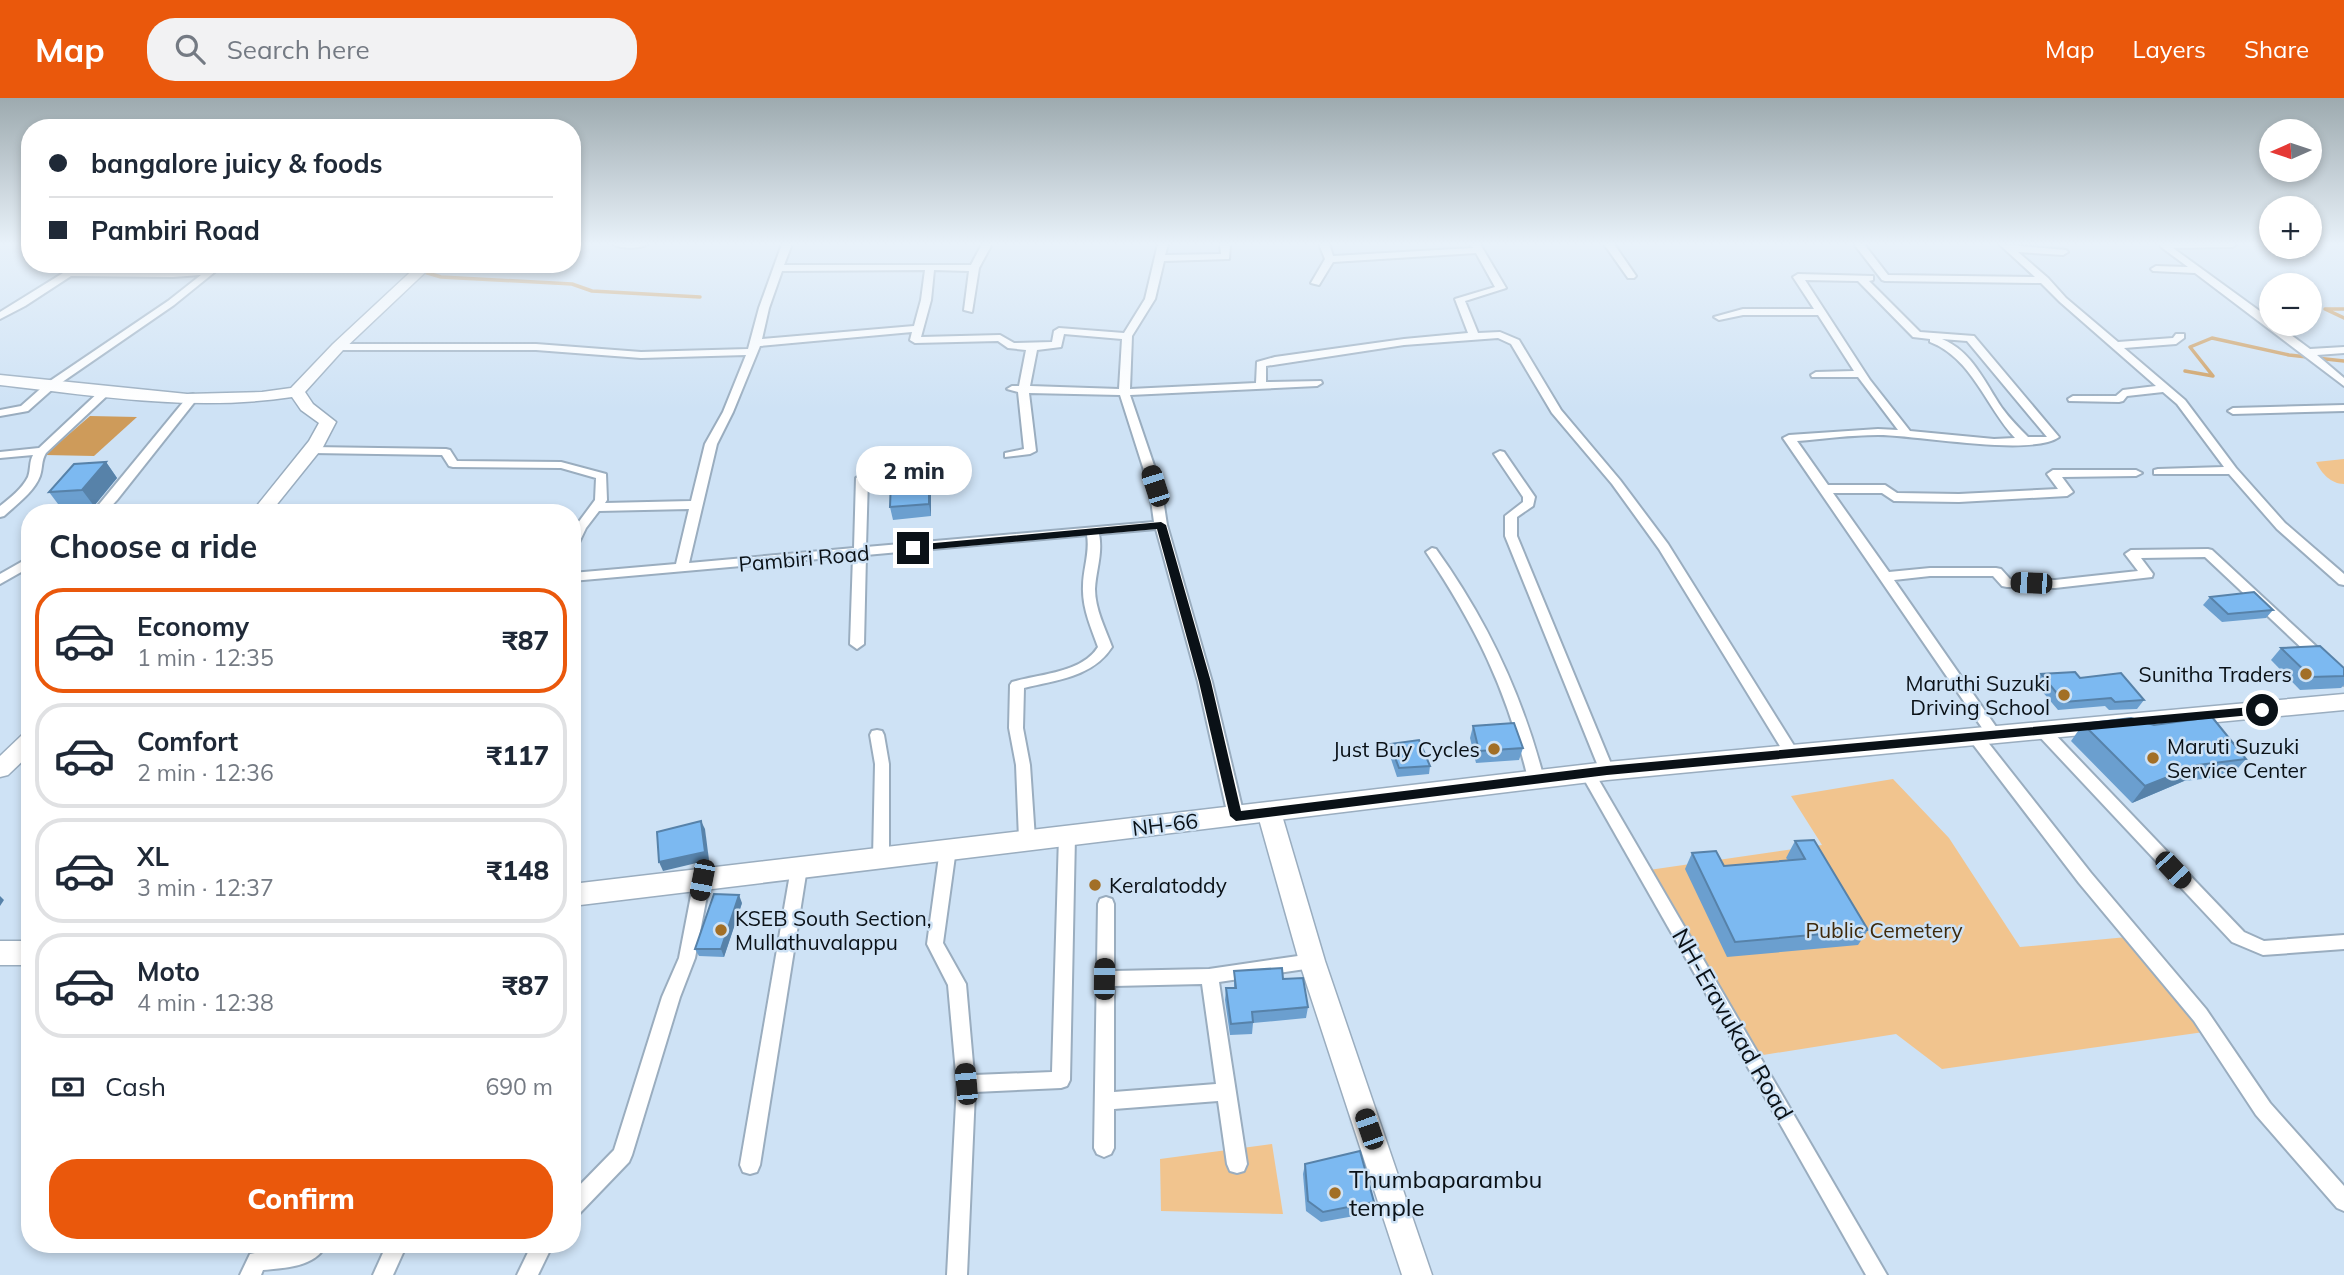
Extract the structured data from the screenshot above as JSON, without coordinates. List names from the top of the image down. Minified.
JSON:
{"streets":{"main road":["NH-66"],"street":["Pambiri Road","NH-Eravukad Road"]},"crossings":[["NH-66","NH-Eravukad Road"]],"parks":["Public Cemetery"],"places":["Sunitha Traders","Maruthi Suzuki Driving School","Just Buy Cycles","Maruti Suzuki Service Center","Keralatoddy","KSEB South Section, Mullathuvalappu","Thumbaparambu temple"],"north":"left","page":{"header":"Map","search":"Search here","nav":["Map","Layers","Share"],"map_buttons":["+","−"],"banner":["bangalore juicy & foods","Pambiri Road"],"bubble":"2 min","heading":"Choose a ride","list":[{"name":"Economy","note":"1 min · 12:35","value":"₹87"},{"name":"Comfort","note":"2 min · 12:36","value":"₹117"},{"name":"XL","note":"3 min · 12:37","value":"₹148"},{"name":"Moto","note":"4 min · 12:38","value":"₹87"}],"pay":["Cash","690 m"],"buttons":"Confirm"}}
